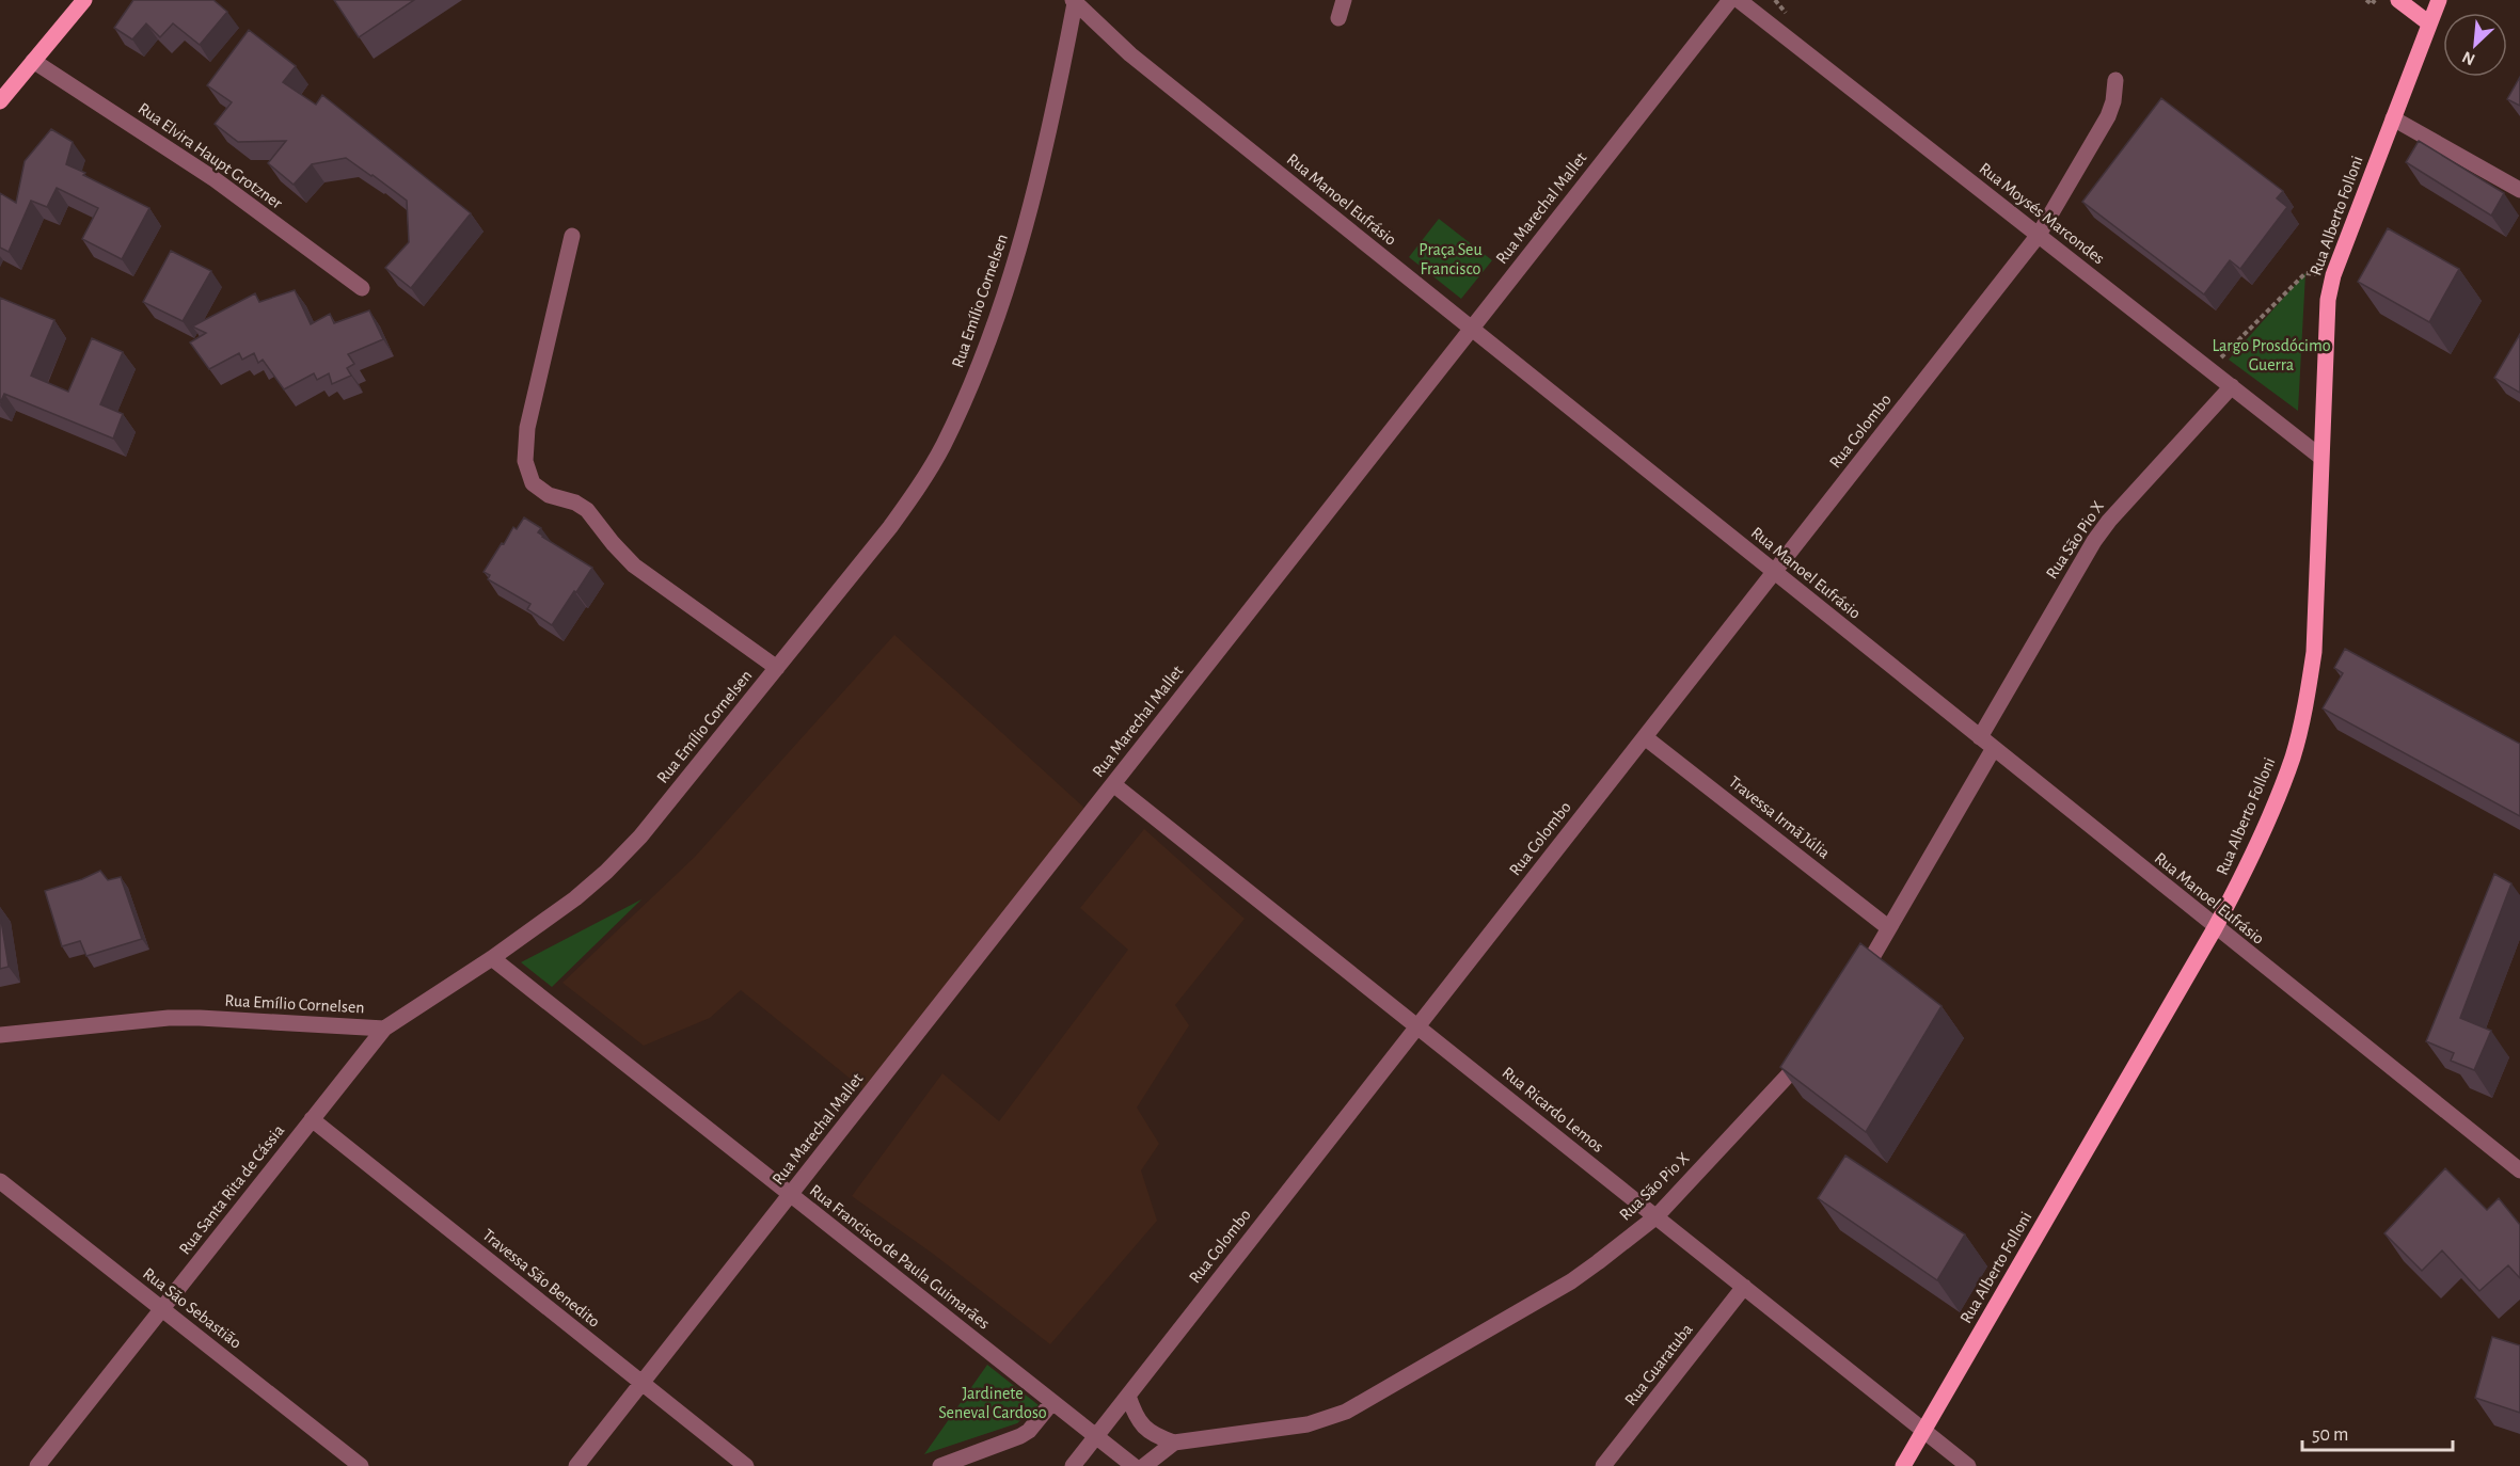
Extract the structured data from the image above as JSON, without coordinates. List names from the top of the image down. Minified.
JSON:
{"streets":{"main road":["Rua Alberto Folloni"],"street":["Rua Elvira Haupt Grotzner","Rua Manoel Eufrásio","Rua Marechal Mallet","Rua Moysés Marcondes","Rua Emílio Cornelsen","Rua Colombo","Rua São Pio X","Travessa Irmã Júlia","Rua Ricardo Lemos","Rua Santa Rita de Cássia","Rua Francisco de Paula Guimarães","Travessa São Benedito","Rua São Sebastião","Rua Guaratuba"]},"crossings":[["Rua Manoel Eufrásio","Rua Marechal Mallet"],["Rua Manoel Eufrásio","Rua Alberto Folloni"],["Rua Manoel Eufrásio","Rua Emílio Cornelsen"],["Rua Manoel Eufrásio","Rua Colombo"],["Rua Manoel Eufrásio","Rua São Pio X"],["Rua Marechal Mallet","Rua Ricardo Lemos"],["Rua Marechal Mallet","Rua Francisco de Paula Guimarães"],["Rua Marechal Mallet","Travessa São Benedito"],["Rua Moysés Marcondes","Rua Alberto Folloni"],["Rua Moysés Marcondes","Rua Colombo"],["Rua Moysés Marcondes","Rua São Pio X"],["Rua Alberto Folloni","Rua Ricardo Lemos"],["Rua Emílio Cornelsen","Rua Santa Rita de Cássia"],["Rua Emílio Cornelsen","Rua Francisco de Paula Guimarães"],["Rua Colombo","Travessa Irmã Júlia"],["Rua Colombo","Rua Ricardo Lemos"],["Rua Colombo","Rua Francisco de Paula Guimarães"],["Rua São Pio X","Rua Ricardo Lemos"],["Rua Ricardo Lemos","Rua Guaratuba"],["Rua Santa Rita de Cássia","Travessa São Benedito"],["Rua Santa Rita de Cássia","Rua São Sebastião"]],"parks":["Praça Seu Francisco","Largo Prosdócimo Guerra","Jardinete Seneval Cardoso"],"scale_bar":"50 m","north":"bottom left"}
